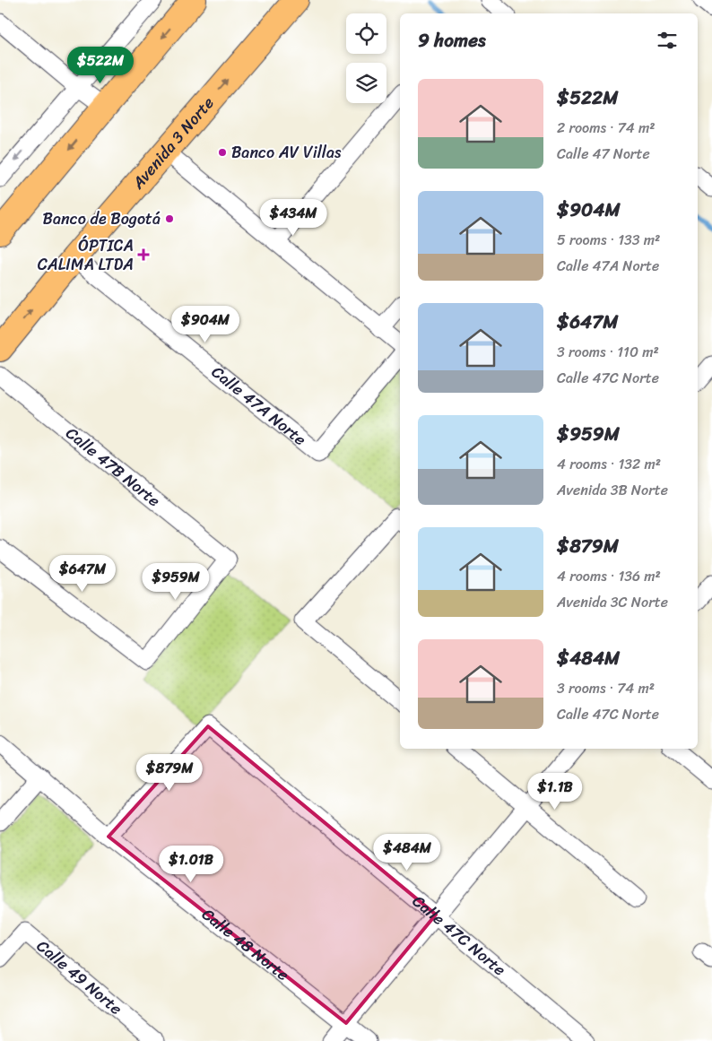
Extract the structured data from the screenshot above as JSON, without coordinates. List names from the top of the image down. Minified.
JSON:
{"streets":{"main road":["Avenida 3 Norte"],"street":["Calle 47A Norte","Calle 47B Norte","Calle 47C Norte","Calle 48 Norte","Calle 49 Norte"]},"crossings":[["Avenida 3 Norte","Calle 47A Norte"],["Calle 47C Norte","Calle 48 Norte"]],"places":{"other":["Banco AV Villas","Banco de Bogotá"],"health":["ÓPTICA CALIMA LTDA"]},"page":{"heading":"9 homes","price":["$522M","$434M","$904M","$647M","$959M","$879M","$1.1B","$484M","$1.01B"],"list":[{"name":"$522M","note":"2 rooms · 74 m² · Calle 47 Norte"},{"name":"$904M","note":"5 rooms · 133 m² · Calle 47A Norte"},{"name":"$647M","note":"3 rooms · 110 m² · Calle 47C Norte"},{"name":"$959M","note":"4 rooms · 132 m² · Avenida 3B Norte"},{"name":"$879M","note":"4 rooms · 136 m² · Avenida 3C Norte"},{"name":"$484M","note":"3 rooms · 74 m² · Calle 47C Norte"}]}}
